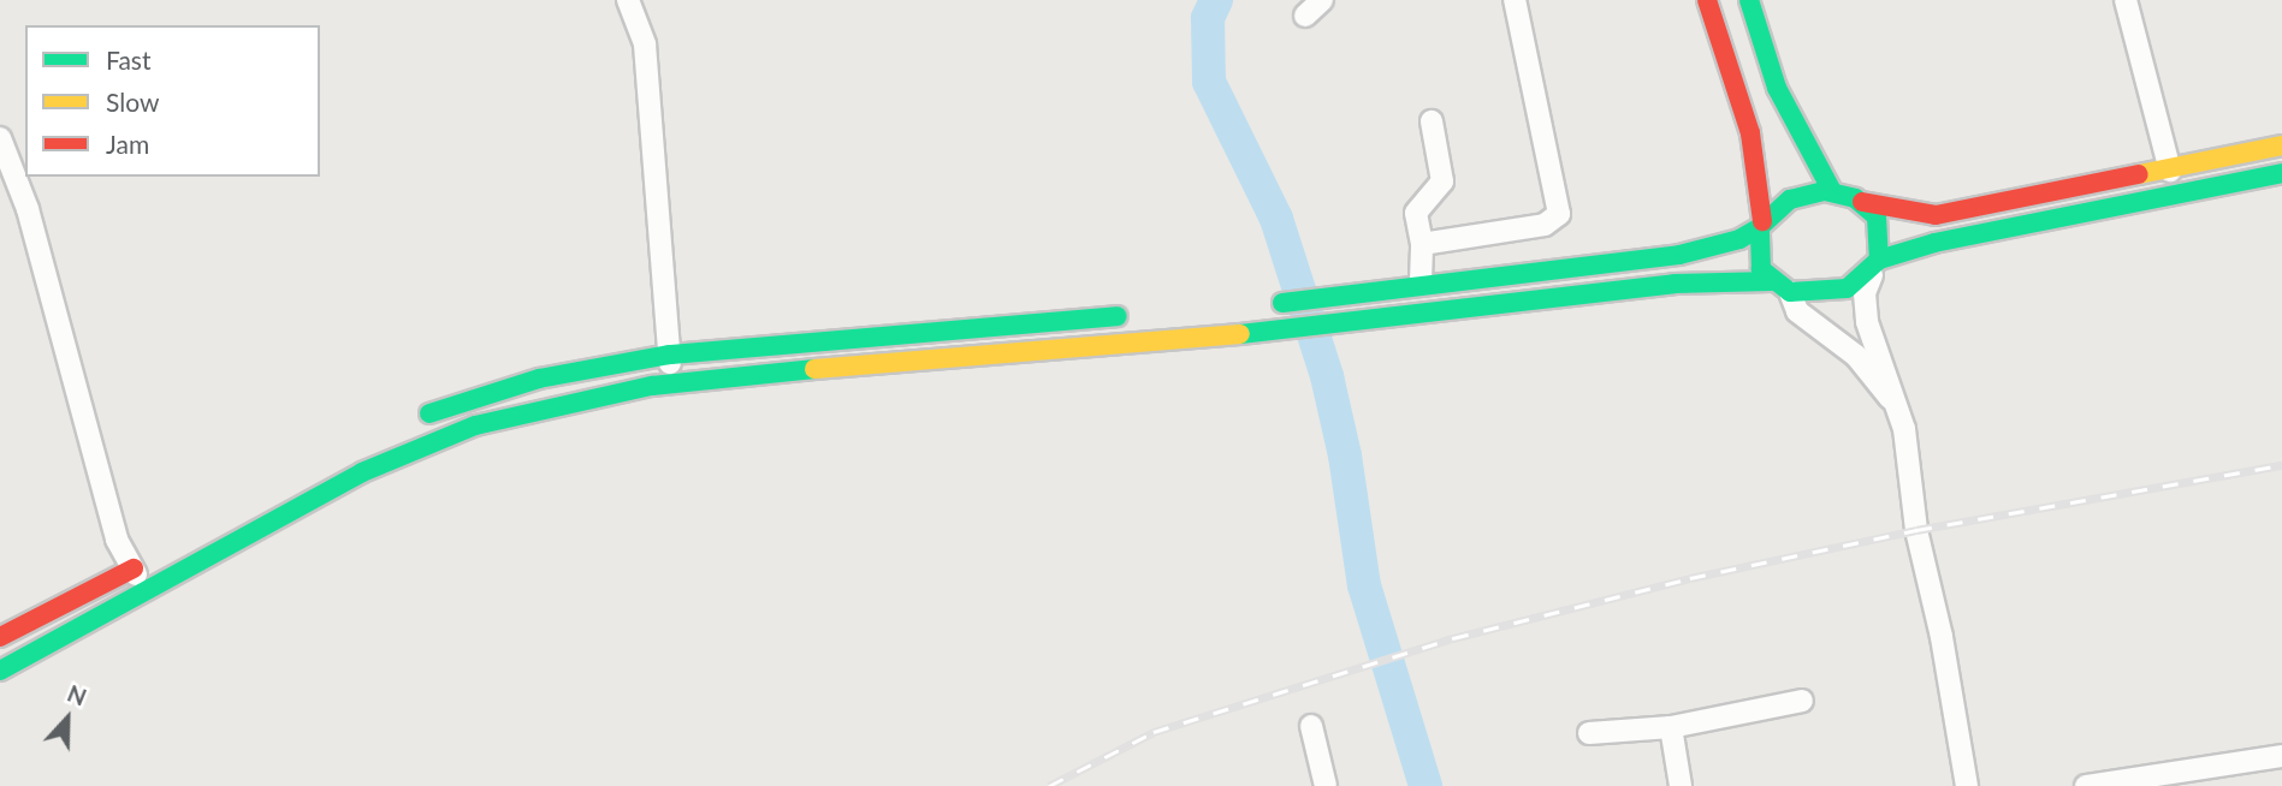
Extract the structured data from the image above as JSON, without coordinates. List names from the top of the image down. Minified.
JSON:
{"legend":["Fast","Slow","Jam"],"north":"top"}
